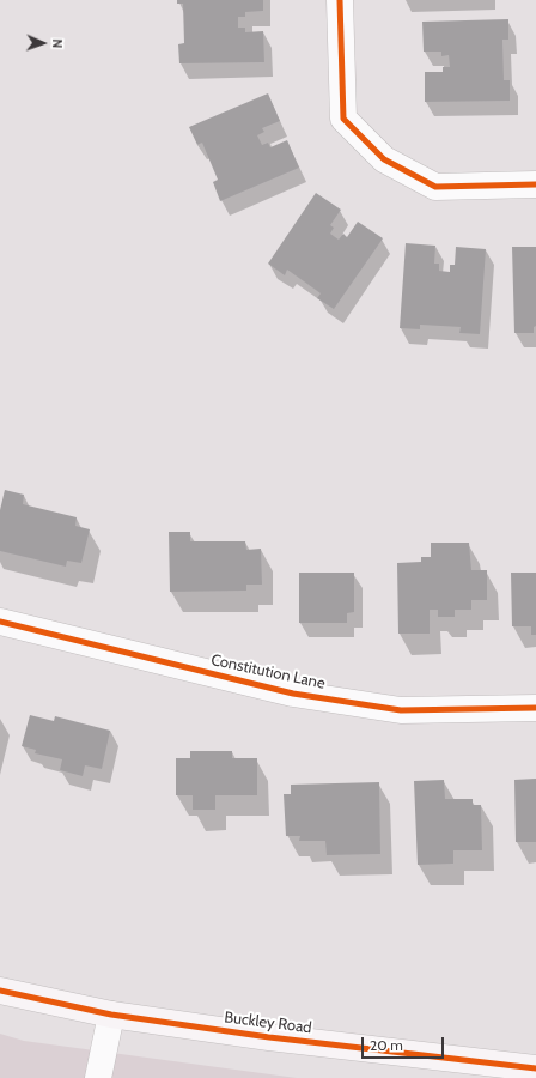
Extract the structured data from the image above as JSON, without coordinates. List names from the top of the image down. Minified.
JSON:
{"streets":{"street":["Constitution Lane","Buckley Road"]},"scale_bar":"20 m","north":"right"}
